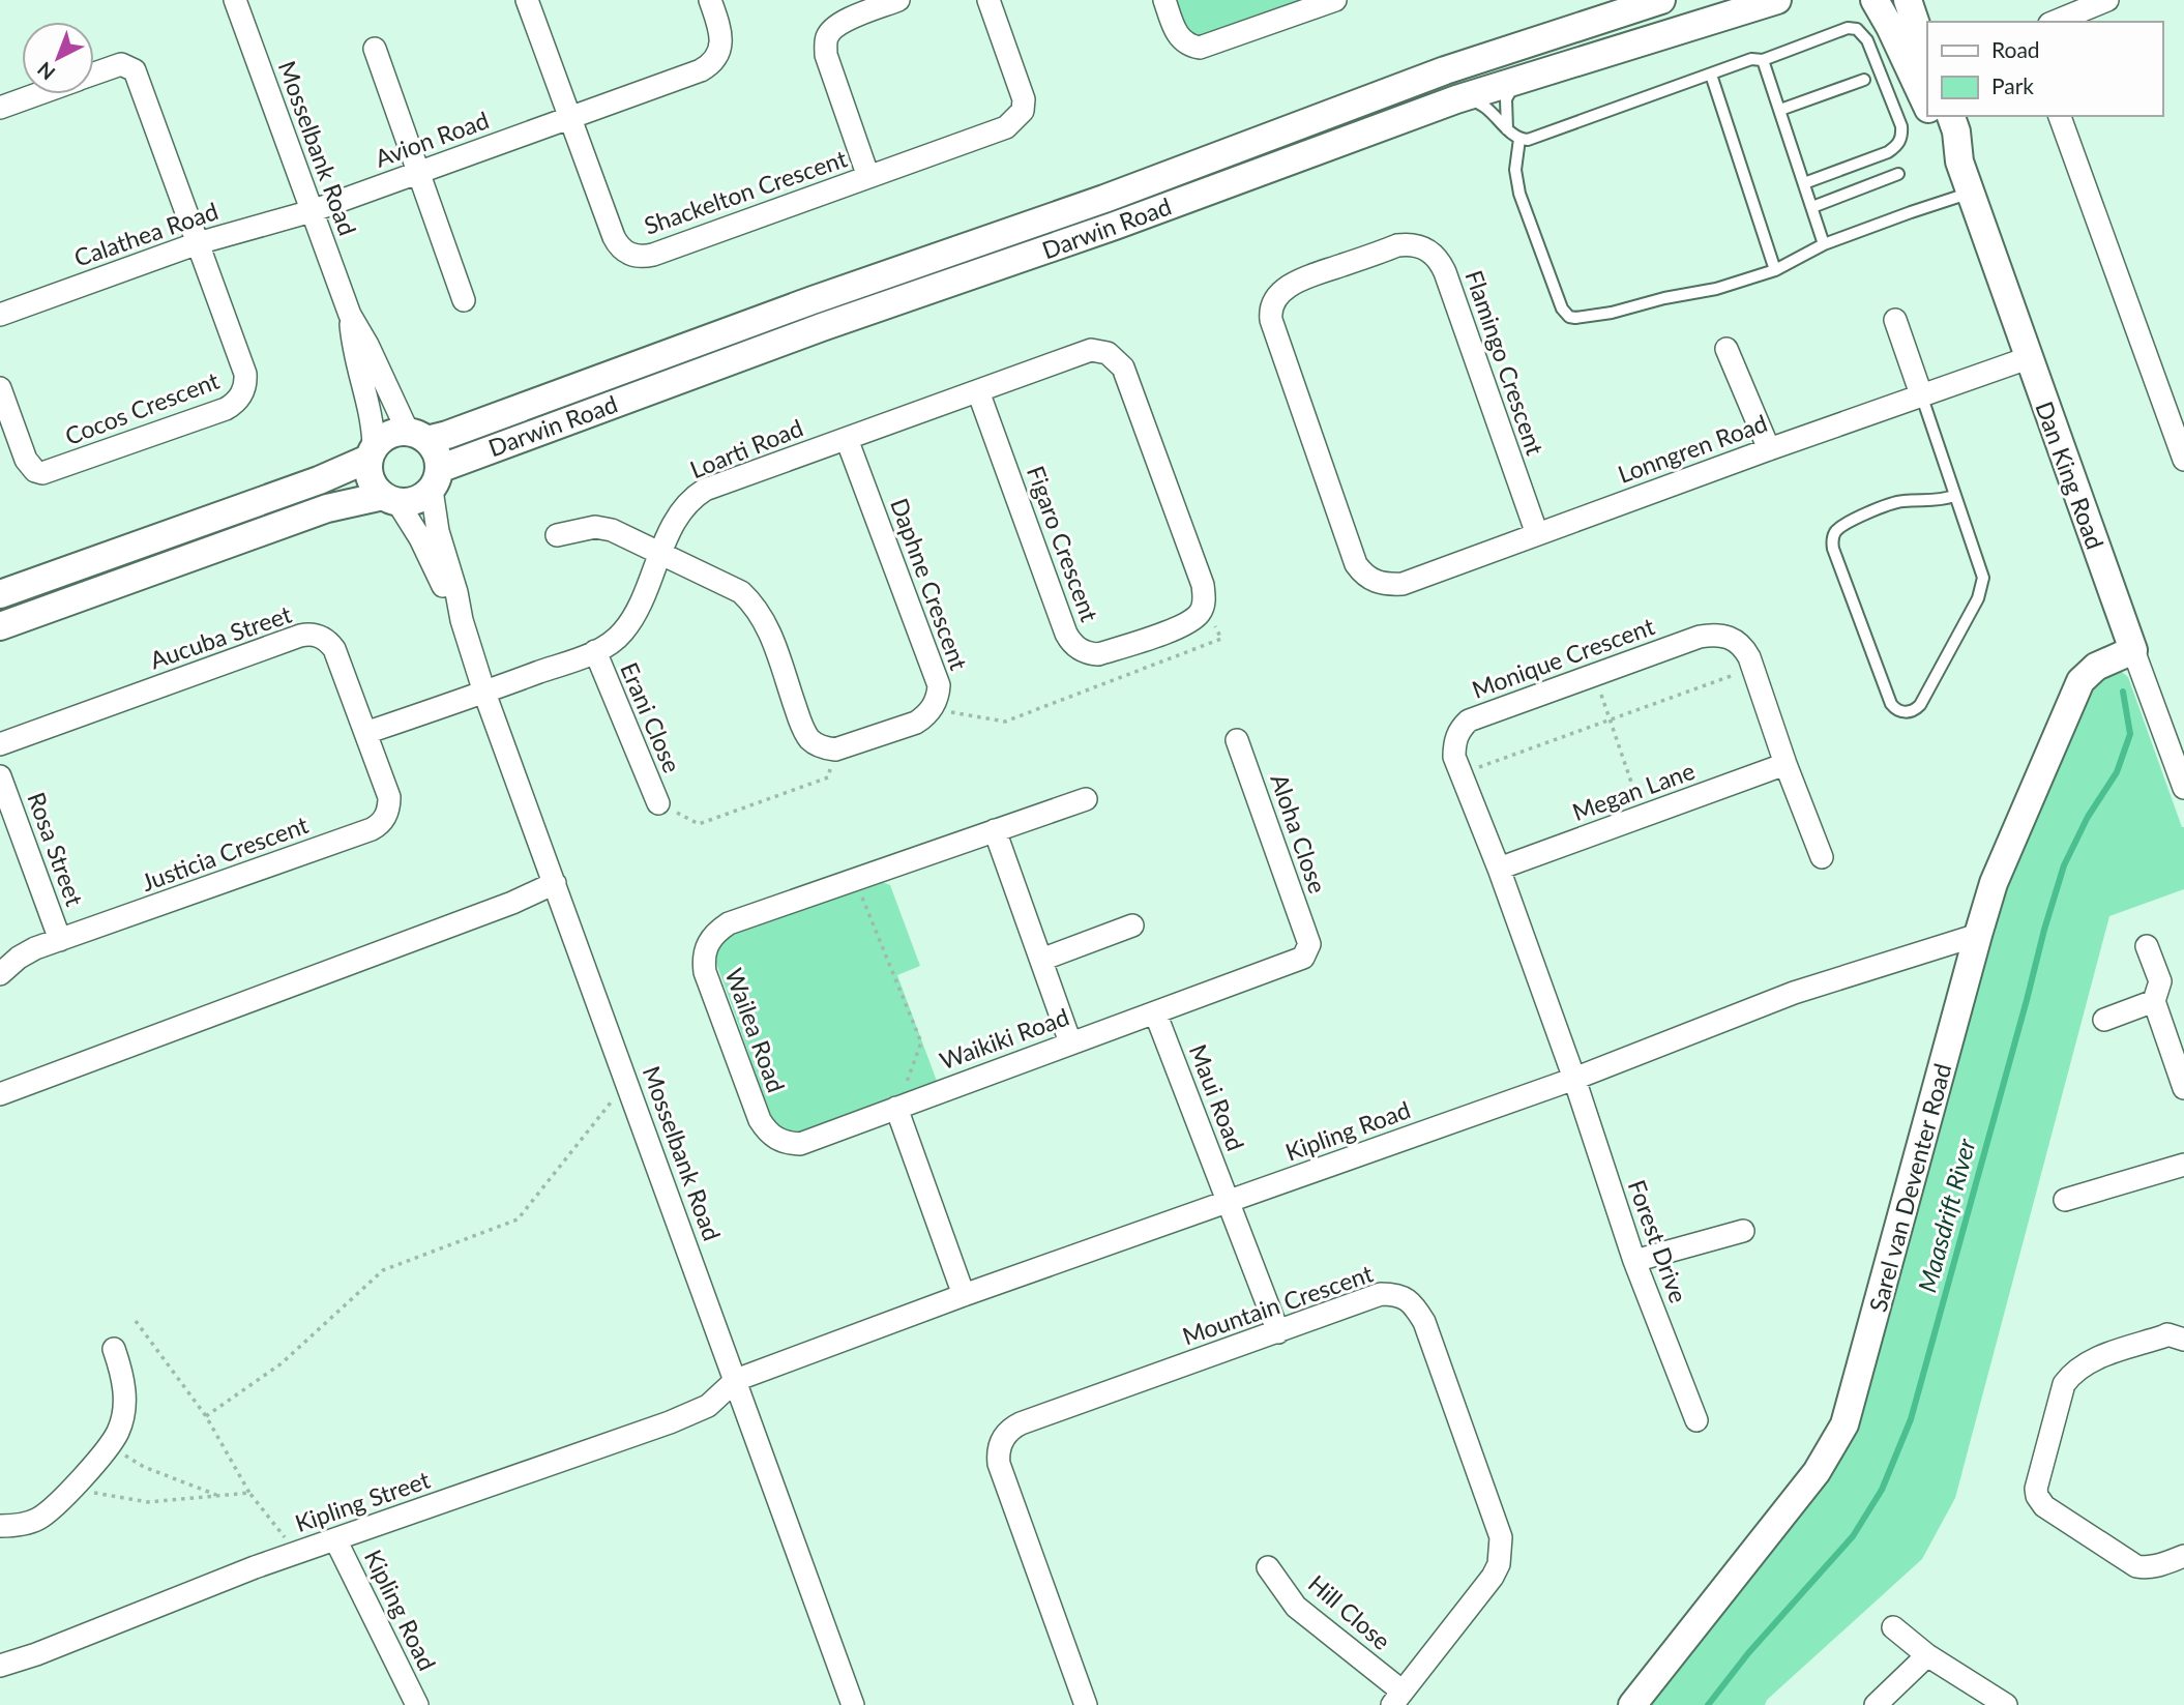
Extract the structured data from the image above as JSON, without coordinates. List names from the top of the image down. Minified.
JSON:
{"streets":{"street":["Avion Road","Mosselbank Road","Shackelton Crescent","Darwin Road","Calathea Road","Flamingo Crescent","Cocos Crescent","Loarti Road","Lonngren Road","Dan King Road","Figaro Crescent","Daphne Crescent","Aucuba Street","Monique Crescent","Erani Close","Megan Lane","Aloha Close","Rosa Street","Justicia Crescent","Wailea Road","Waikiki Road","Maui Road","Kipling Road","Sarel van Deventer Road","Forest Drive","Mountain Crescent","Kipling Street","Hill Close"]},"crossings":[["Avion Road","Mosselbank Road"],["Avion Road","Shackelton Crescent"],["Avion Road","Calathea Road"],["Mosselbank Road","Darwin Road"],["Mosselbank Road","Calathea Road"],["Mosselbank Road","Loarti Road"],["Mosselbank Road","Kipling Road"],["Mosselbank Road","Kipling Street"],["Calathea Road","Cocos Crescent"],["Flamingo Crescent","Lonngren Road"],["Loarti Road","Figaro Crescent"],["Loarti Road","Daphne Crescent"],["Loarti Road","Erani Close"],["Lonngren Road","Dan King Road"],["Dan King Road","Sarel van Deventer Road"],["Aucuba Street","Justicia Crescent"],["Monique Crescent","Megan Lane"],["Monique Crescent","Kipling Road"],["Monique Crescent","Forest Drive"],["Aloha Close","Waikiki Road"],["Rosa Street","Justicia Crescent"],["Wailea Road","Waikiki Road"],["Waikiki Road","Maui Road"],["Maui Road","Kipling Road"],["Maui Road","Mountain Crescent"],["Kipling Road","Sarel van Deventer Road"],["Kipling Road","Forest Drive"],["Kipling Road","Kipling Street"],["Mountain Crescent","Hill Close"]],"water":["Maasdrift River"],"legend":["Road","Park"],"north":"bottom left"}
